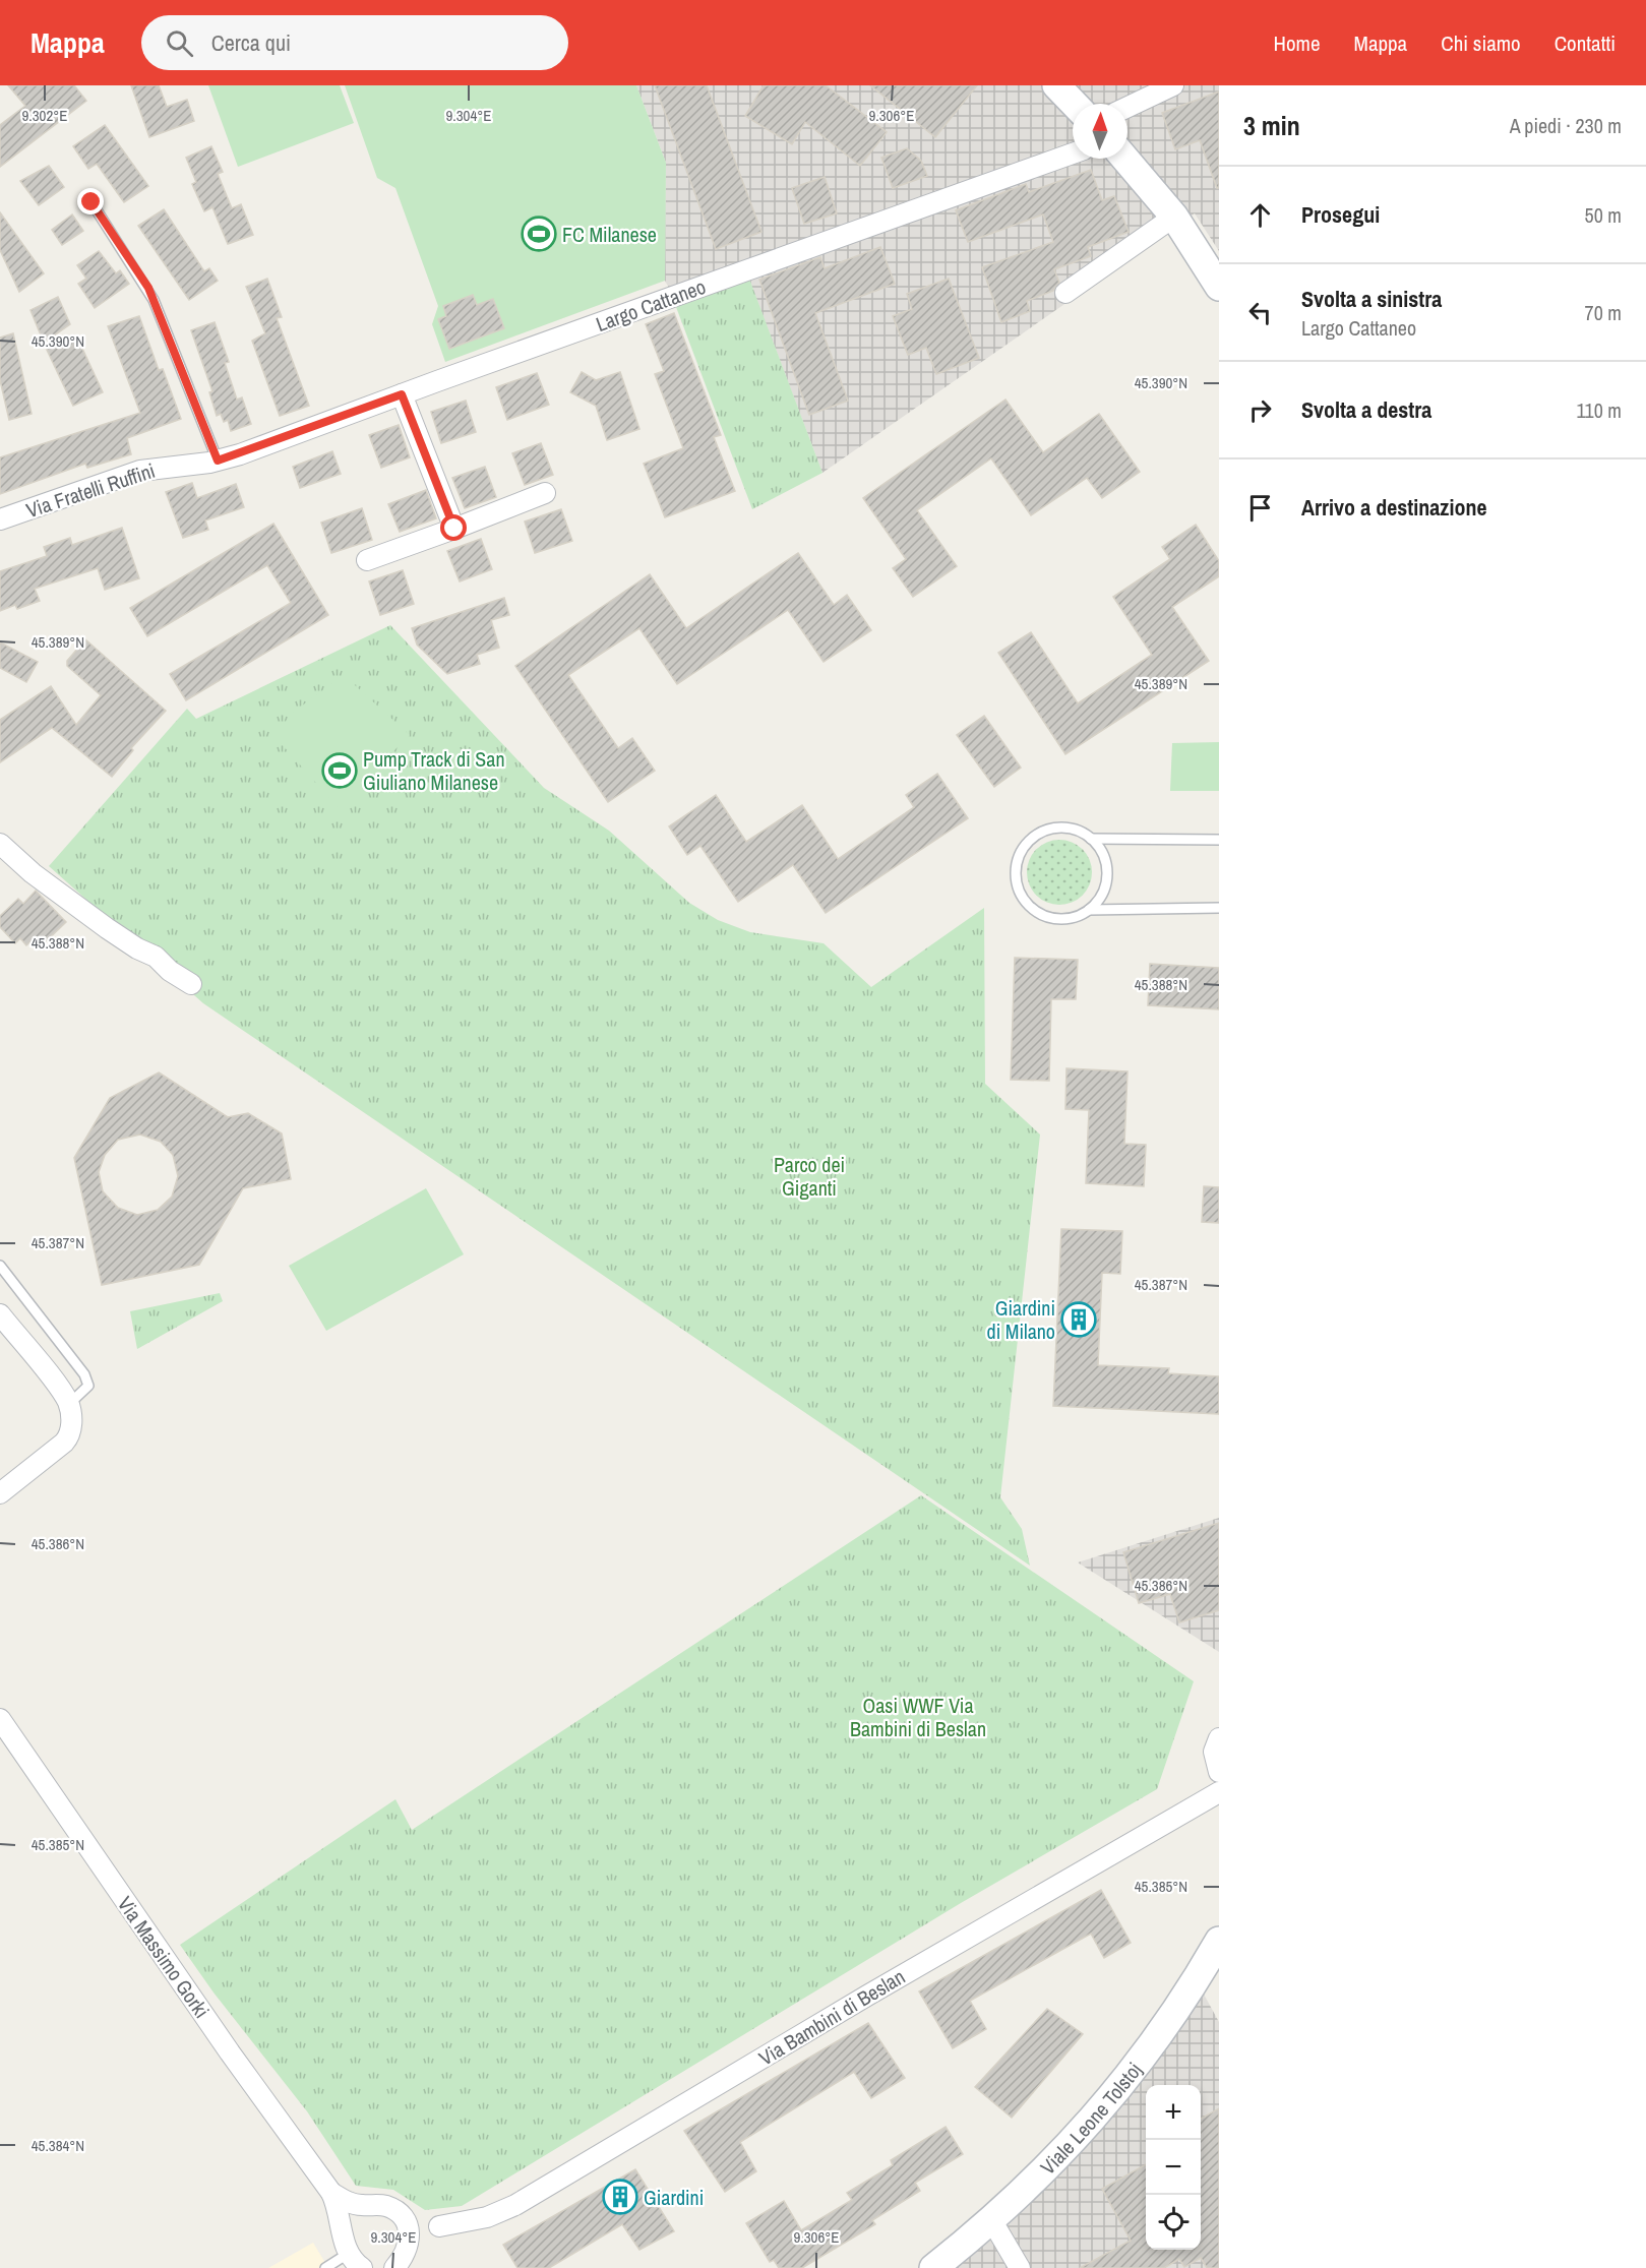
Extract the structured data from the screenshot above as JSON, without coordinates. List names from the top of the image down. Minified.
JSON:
{"streets":{"street":["Largo Cattaneo","Via Fratelli Ruffini","Via Massimo Gorki","Via Bambini di Beslan","Viale Leone Tolstoj"]},"crossings":[["Largo Cattaneo","Via Fratelli Ruffini"]],"parks":["Parco dei Giganti","Oasi WWF Via Bambini di Beslan"],"places":{"sports":["FC Milanese","Pump Track di San Giuliano Milanese"],"building":["Giardini di Milano","Giardini"]},"north":"top","page":{"header":"Mappa","search":"Cerca qui","nav":["Home","Mappa","Chi siamo","Contatti"],"heading":["3 min","A piedi · 230 m"],"list":[["Prosegui","50 m"],["Svolta a sinistra","Largo Cattaneo","70 m"],["Svolta a destra","110 m"],"Arrivo a destinazione"],"map_buttons":["+","−"]},"coordinates":["9.302°E","9.304°E","9.306°E","45.390°N","45.389°N","45.388°N","45.387°N","45.386°N","45.385°N","45.384°N"]}
